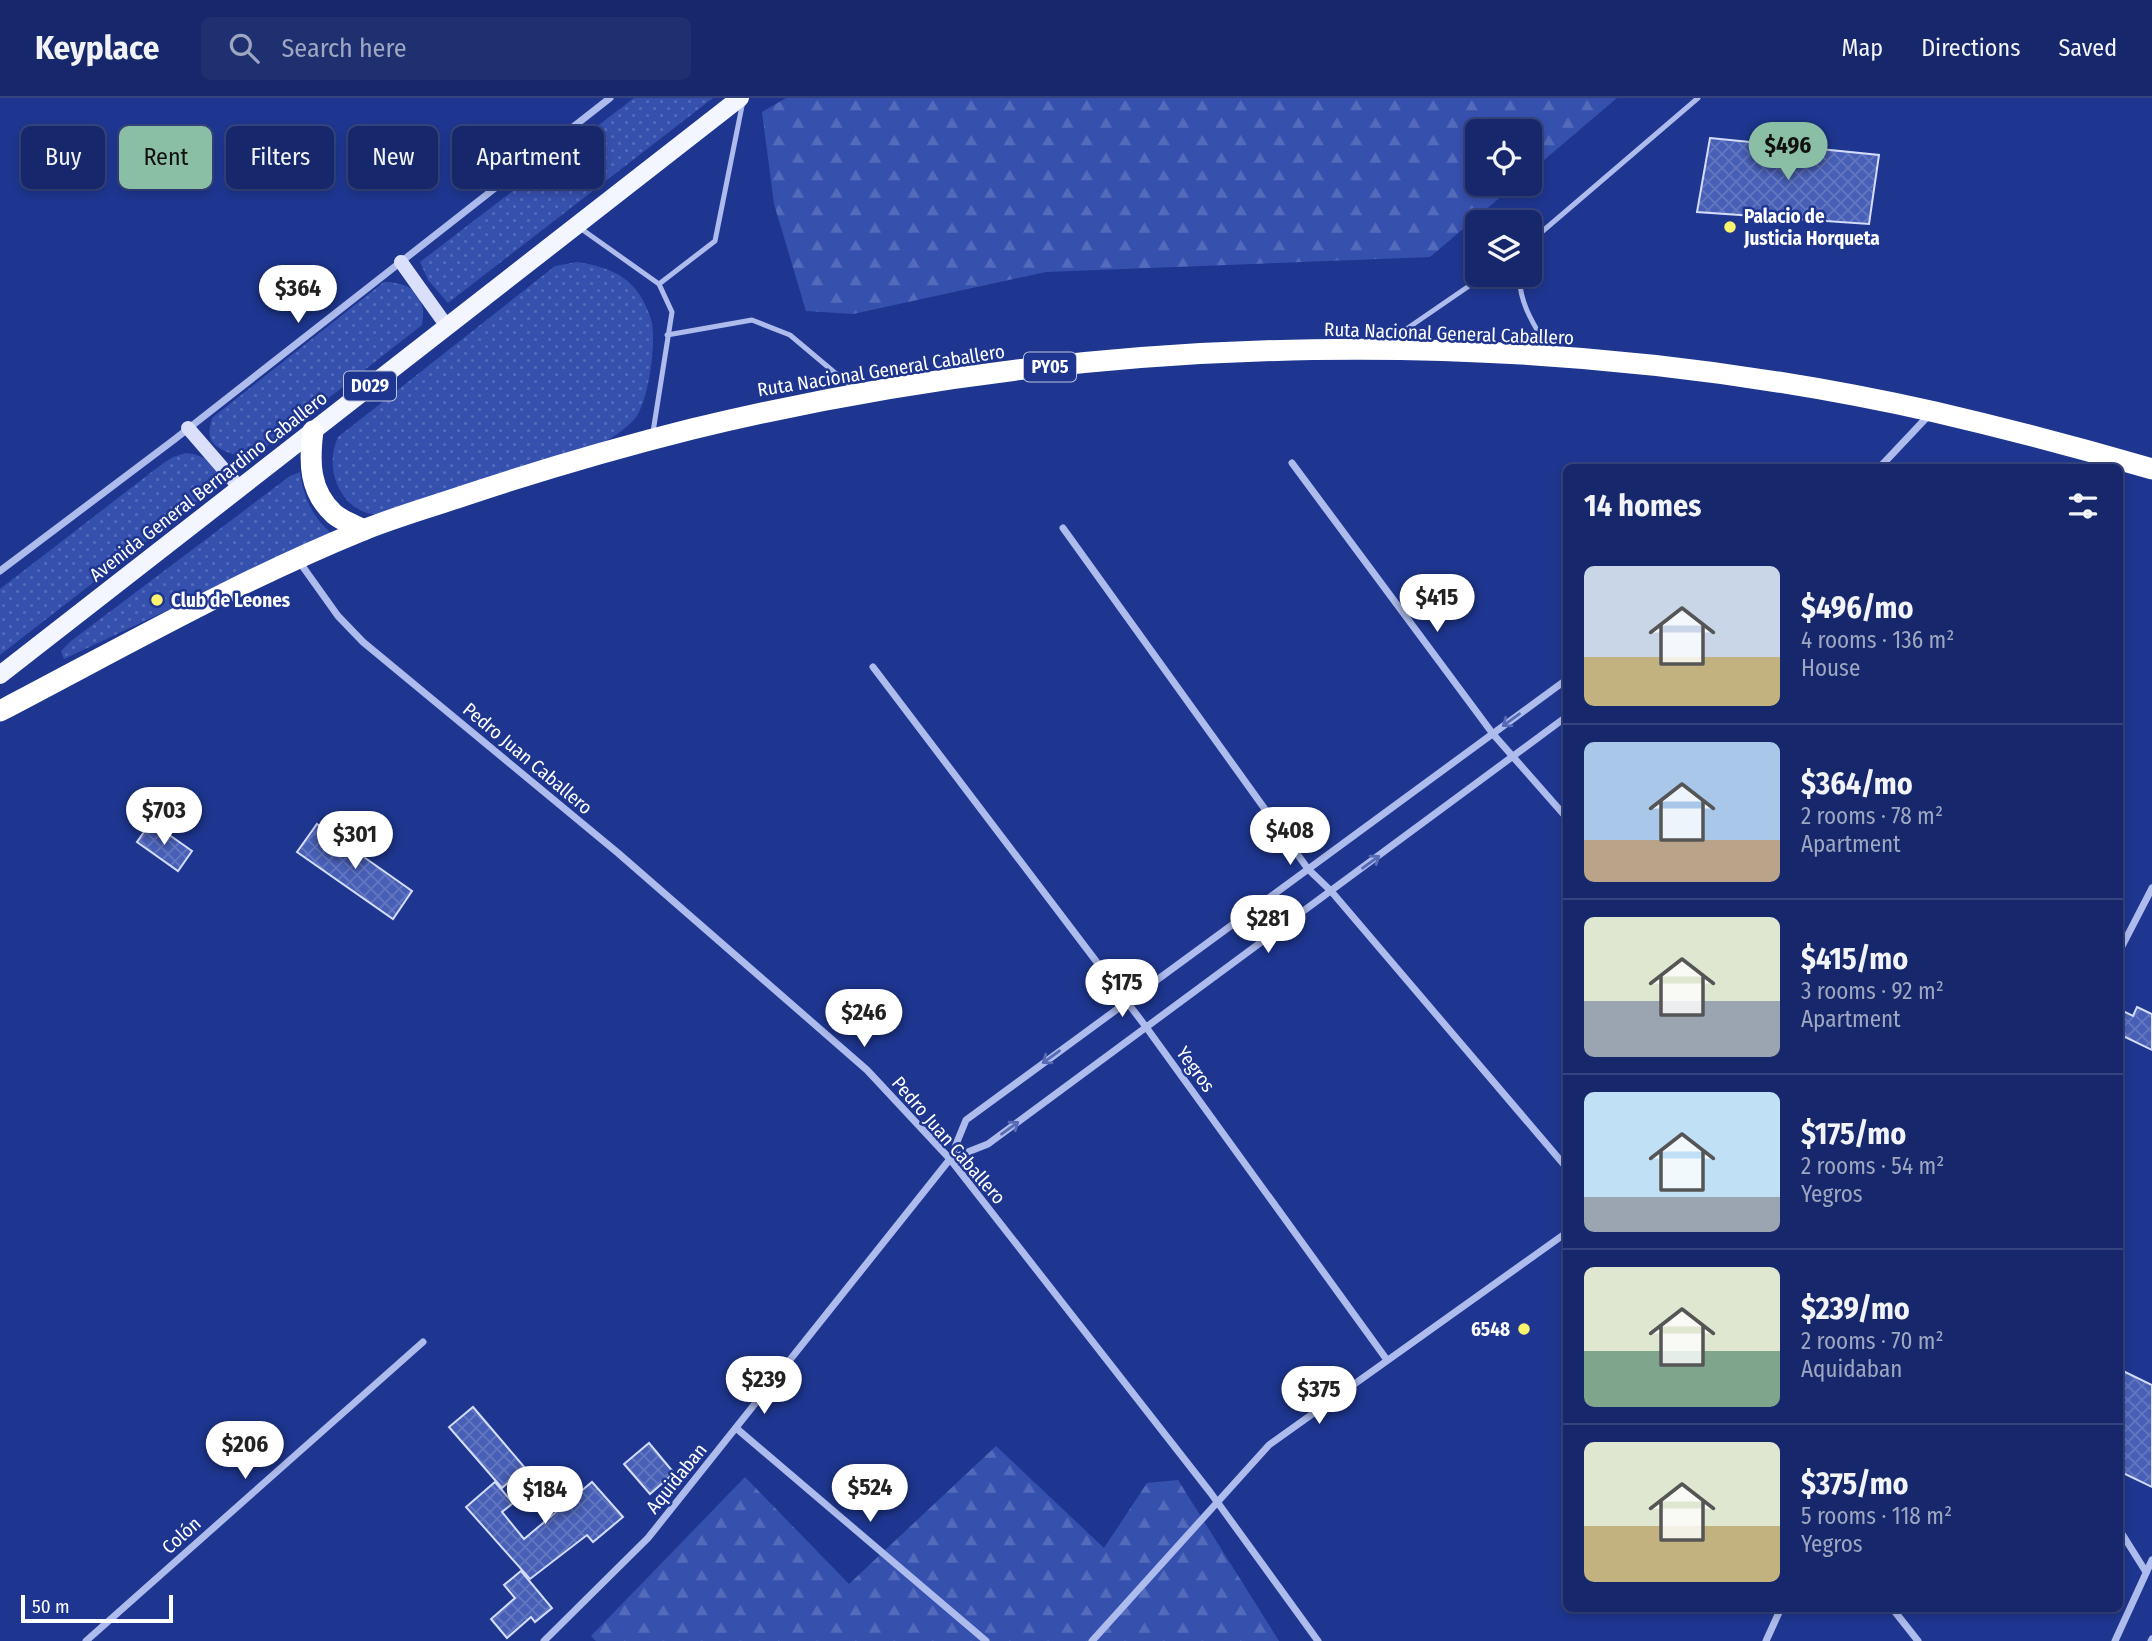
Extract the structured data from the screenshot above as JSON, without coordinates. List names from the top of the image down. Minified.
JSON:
{"streets":{"highway":["Ruta Nacional General Caballero","PY05"],"main road":["D029","Avenida General Bernardino Caballero"],"street":["Pedro Juan Caballero","Yegros","Aquidaban","Colón"]},"crossings":[["Ruta Nacional General Caballero","Pedro Juan Caballero"],["Pedro Juan Caballero","Aquidaban"]],"places":["Palacio de Justicia Horqueta","Club de Leones","6548"],"scale_bar":"50 m","page":{"header":"Keyplace","search":"Search here","nav":["Map","Directions","Saved"],"price":["$496","$364","$415","$703","$408","$301","$281","$175","$246","$239","$375","$206","$524","$184"],"chip":["Buy","Rent","Filters","New","Apartment"],"heading":"14 homes","list":[{"name":"$496/mo","note":"4 rooms · 136 m² · House"},{"name":"$364/mo","note":"2 rooms · 78 m² · Apartment"},{"name":"$415/mo","note":"3 rooms · 92 m² · Apartment"},{"name":"$175/mo","note":"2 rooms · 54 m² · Yegros"},{"name":"$239/mo","note":"2 rooms · 70 m² · Aquidaban"},{"name":"$375/mo","note":"5 rooms · 118 m² · Yegros"}],"scale":"50 m"}}
